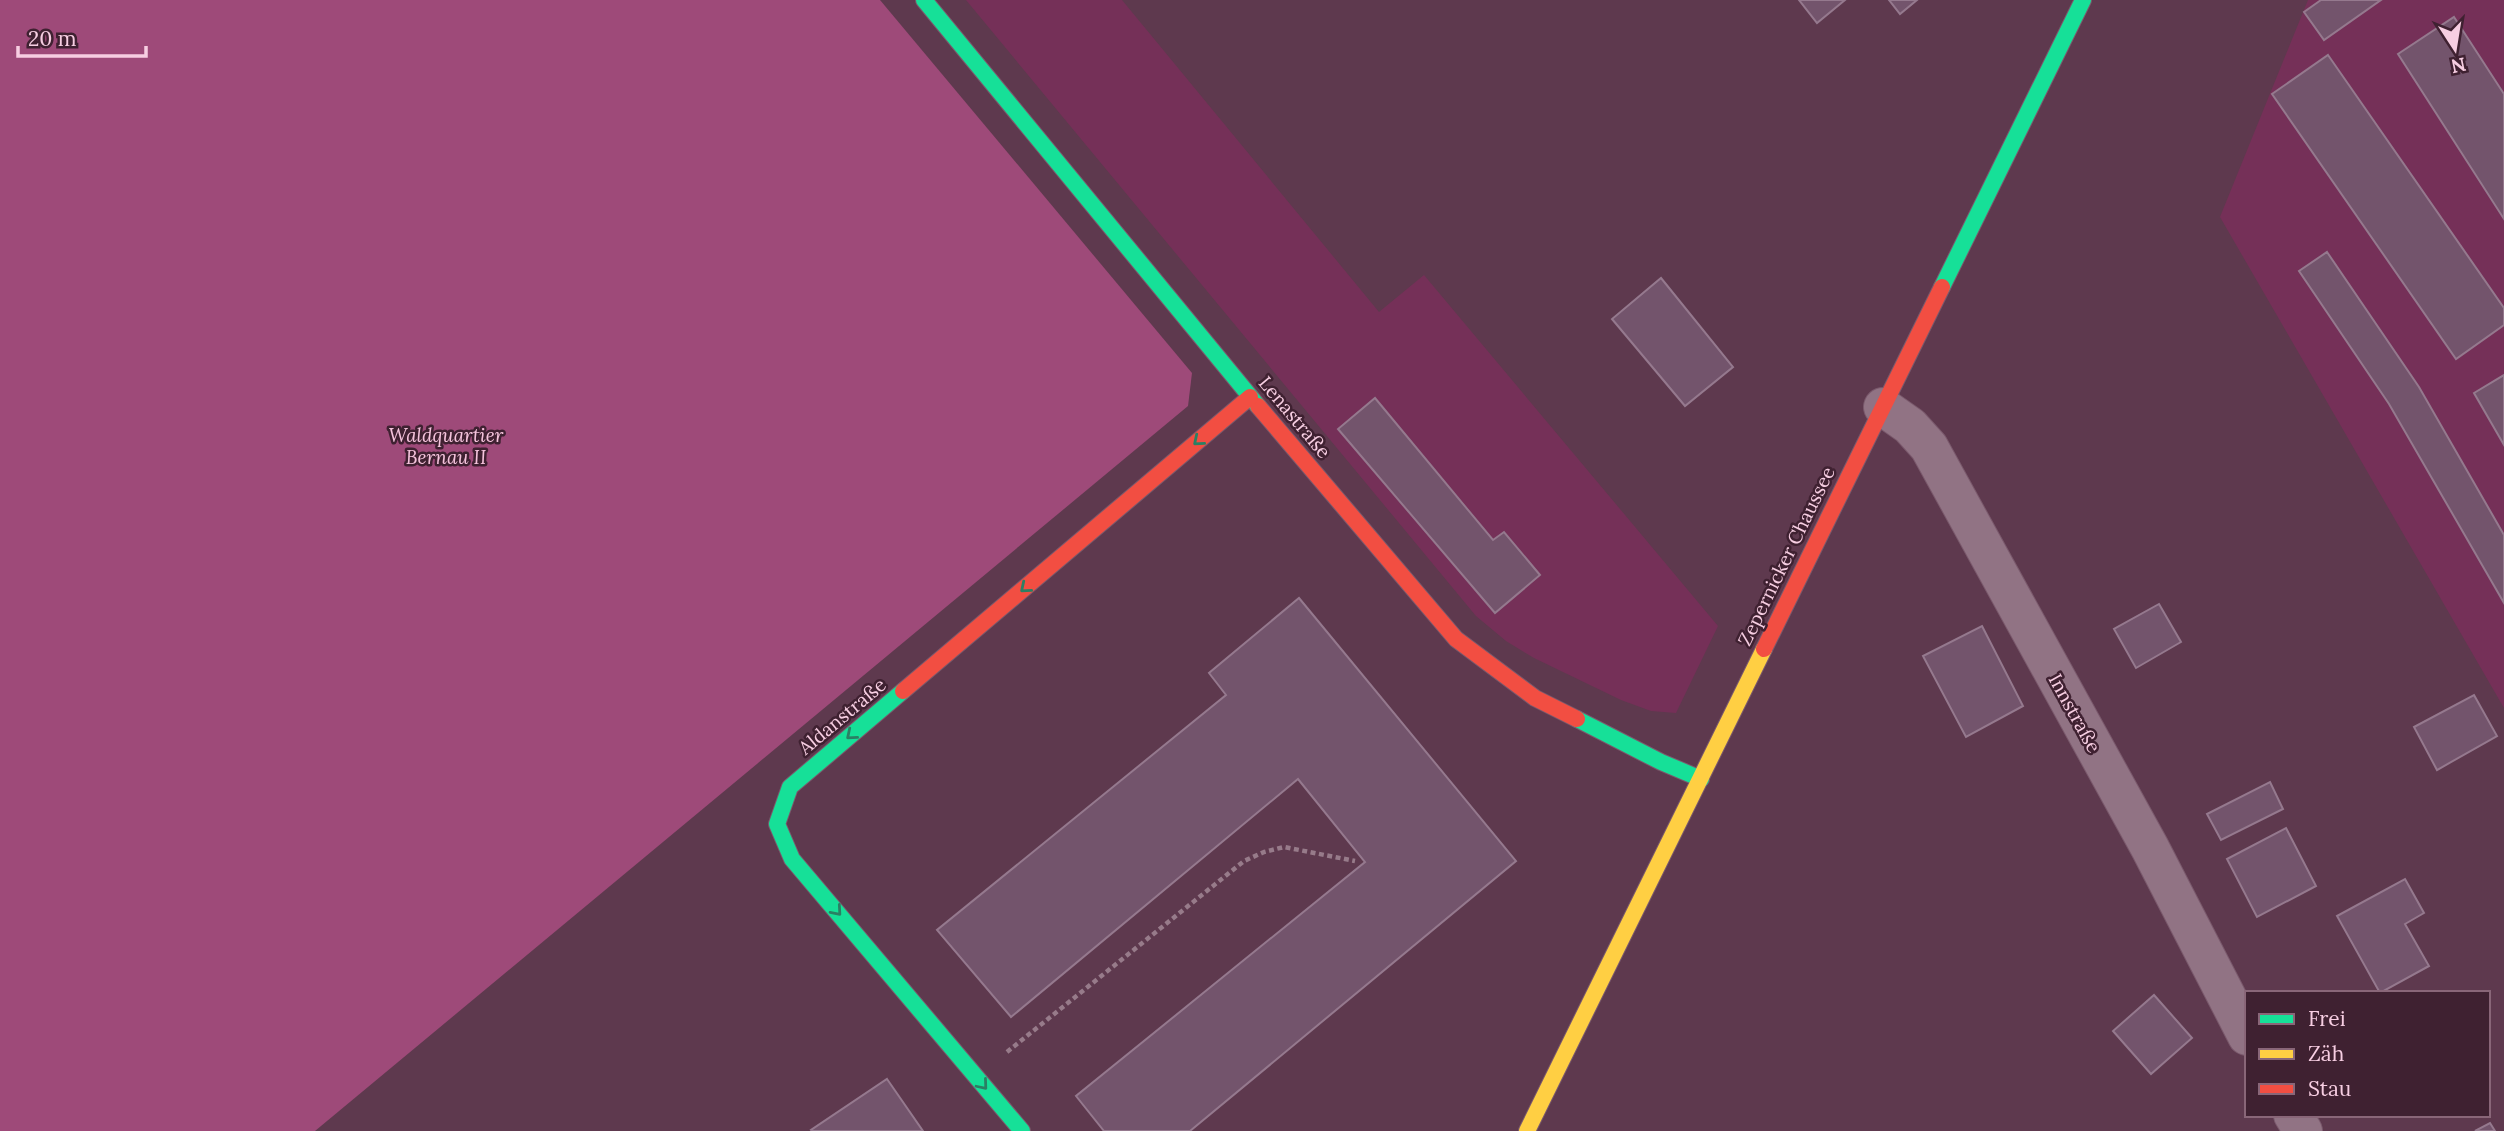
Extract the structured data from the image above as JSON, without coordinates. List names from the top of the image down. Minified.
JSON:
{"streets":{"street":["Lenastraße","Zepernicker Chaussee","Innstraße","Aldanstraße"]},"crossings":[["Lenastraße","Zepernicker Chaussee"],["Lenastraße","Aldanstraße"],["Zepernicker Chaussee","Innstraße"]],"parks":["Waldquartier Bernau II"],"legend":["Frei","Zäh","Stau"],"scale_bar":"20 m","north":"bottom"}
